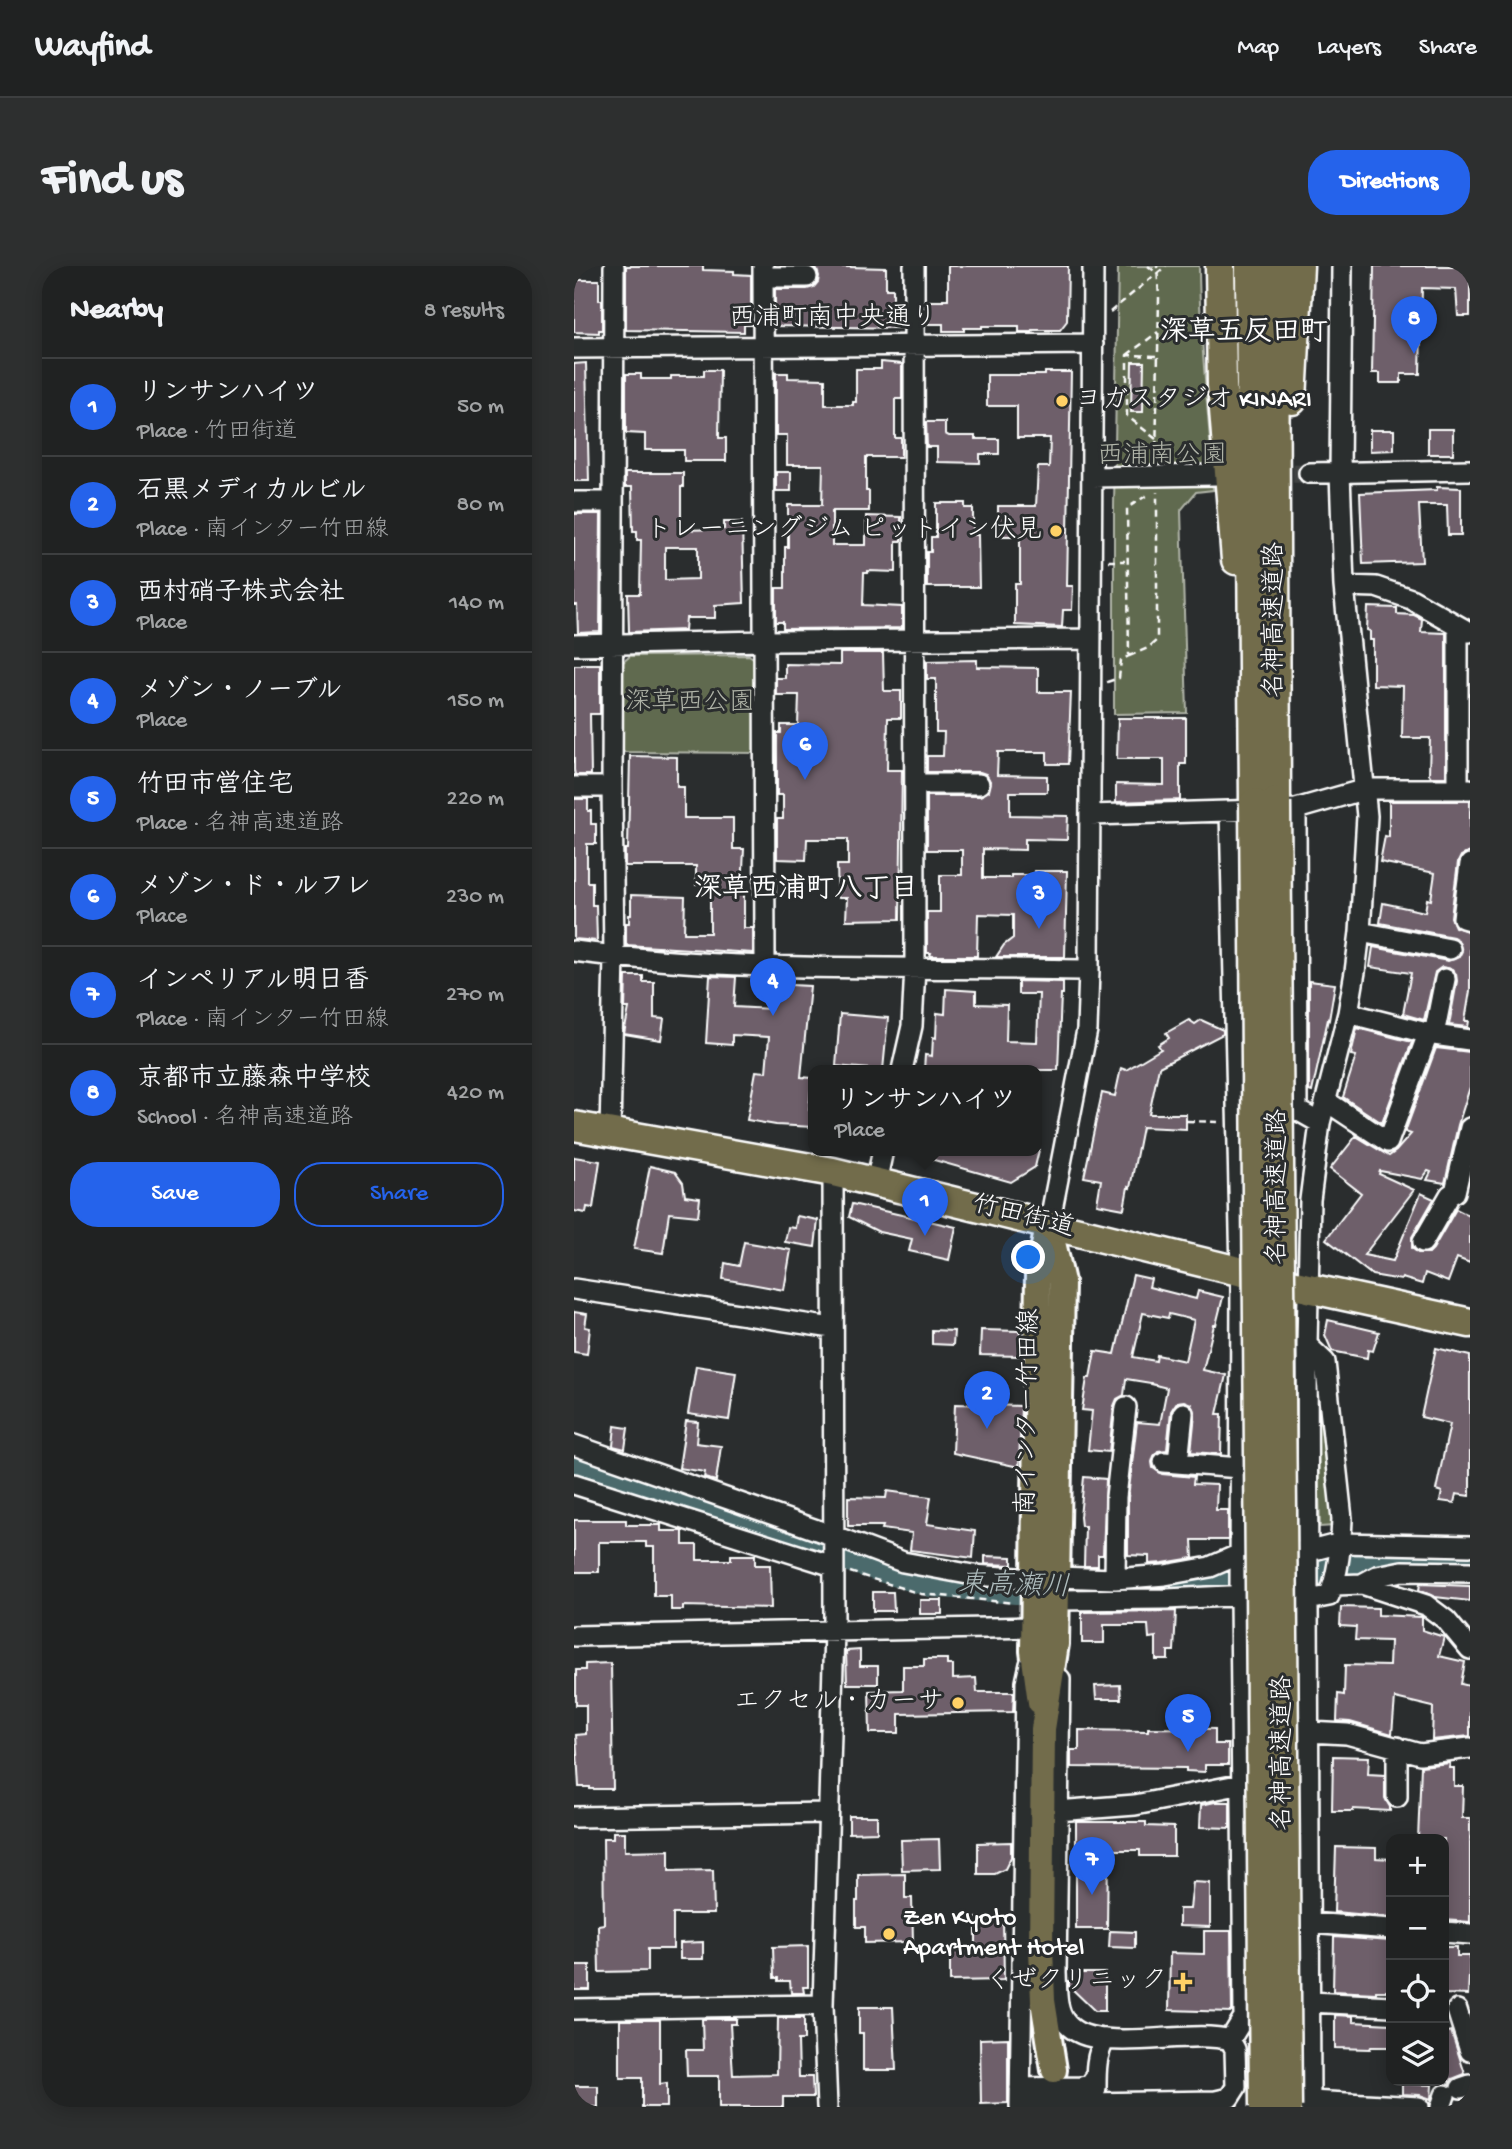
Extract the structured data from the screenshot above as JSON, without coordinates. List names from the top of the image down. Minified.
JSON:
{"streets":{"highway":["名神高速道路","竹田街道"],"main road":["南インター竹田線"],"street":["西浦町南中央通り"]},"crossings":[["竹田街道","南インター竹田線"]],"districts":["深草五反田町","深草西浦町八丁目"],"water":["東高瀬川"],"parks":["西浦南公園","深草西公園"],"places":{"other":["ヨガスタジオ KINARI","トレーニングジム ピットイン伏見","エクセル・カーサ","Zen Kyoto Apartment Hotel"],"health":["くぜクリニック"]},"page":{"header":"Wayfind","nav":["Map","Layers","Share"],"buttons":["Directions",["Save","Share"]],"title":"Find us","heading":["Nearby","8 results"],"pins":["8","6","3","4","1","2","5","7"],"list":[{"mark":"1","name":"リンサンハイツ","note":"Place · 竹田街道","value":"50 m"},{"mark":"2","name":"石黒メディカルビル","note":"Place · 南インター竹田線","value":"80 m"},{"mark":"3","name":"西村硝子株式会社","note":"Place","value":"140 m"},{"mark":"4","name":"メゾン・ノーブル","note":"Place","value":"150 m"},{"mark":"5","name":"竹田市営住宅","note":"Place · 名神高速道路","value":"220 m"},{"mark":"6","name":"メゾン・ド・ルフレ","note":"Place","value":"230 m"},{"mark":"7","name":"インペリアル明日香","note":"Place · 南インター竹田線","value":"270 m"},{"mark":"8","name":"京都市立藤森中学校","note":"School · 名神高速道路","value":"420 m"}],"popup":["リンサンハイツ","Place"],"map_buttons":["+","−"]}}
